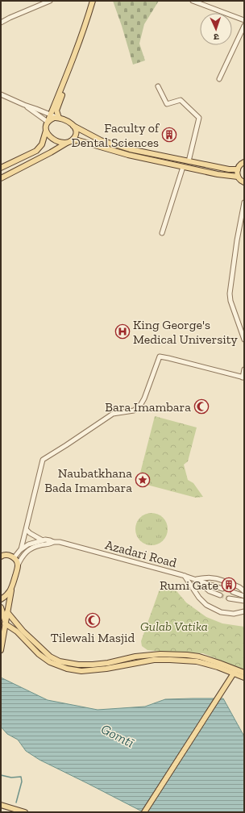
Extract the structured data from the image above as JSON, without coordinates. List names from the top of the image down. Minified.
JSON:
{"streets":{"street":["Azadari Road"]},"water":["Gomtī"],"parks":["Gulab Vatika"],"places":{"building":["Faculty of Dental Sciences","Rumi Gate"],"hospital":["King George's Medical University"],"mosque":["Bara Imambara","Tilewali Masjid"],"place":["Naubatkhana Bada Imambara"]},"north":"bottom"}
